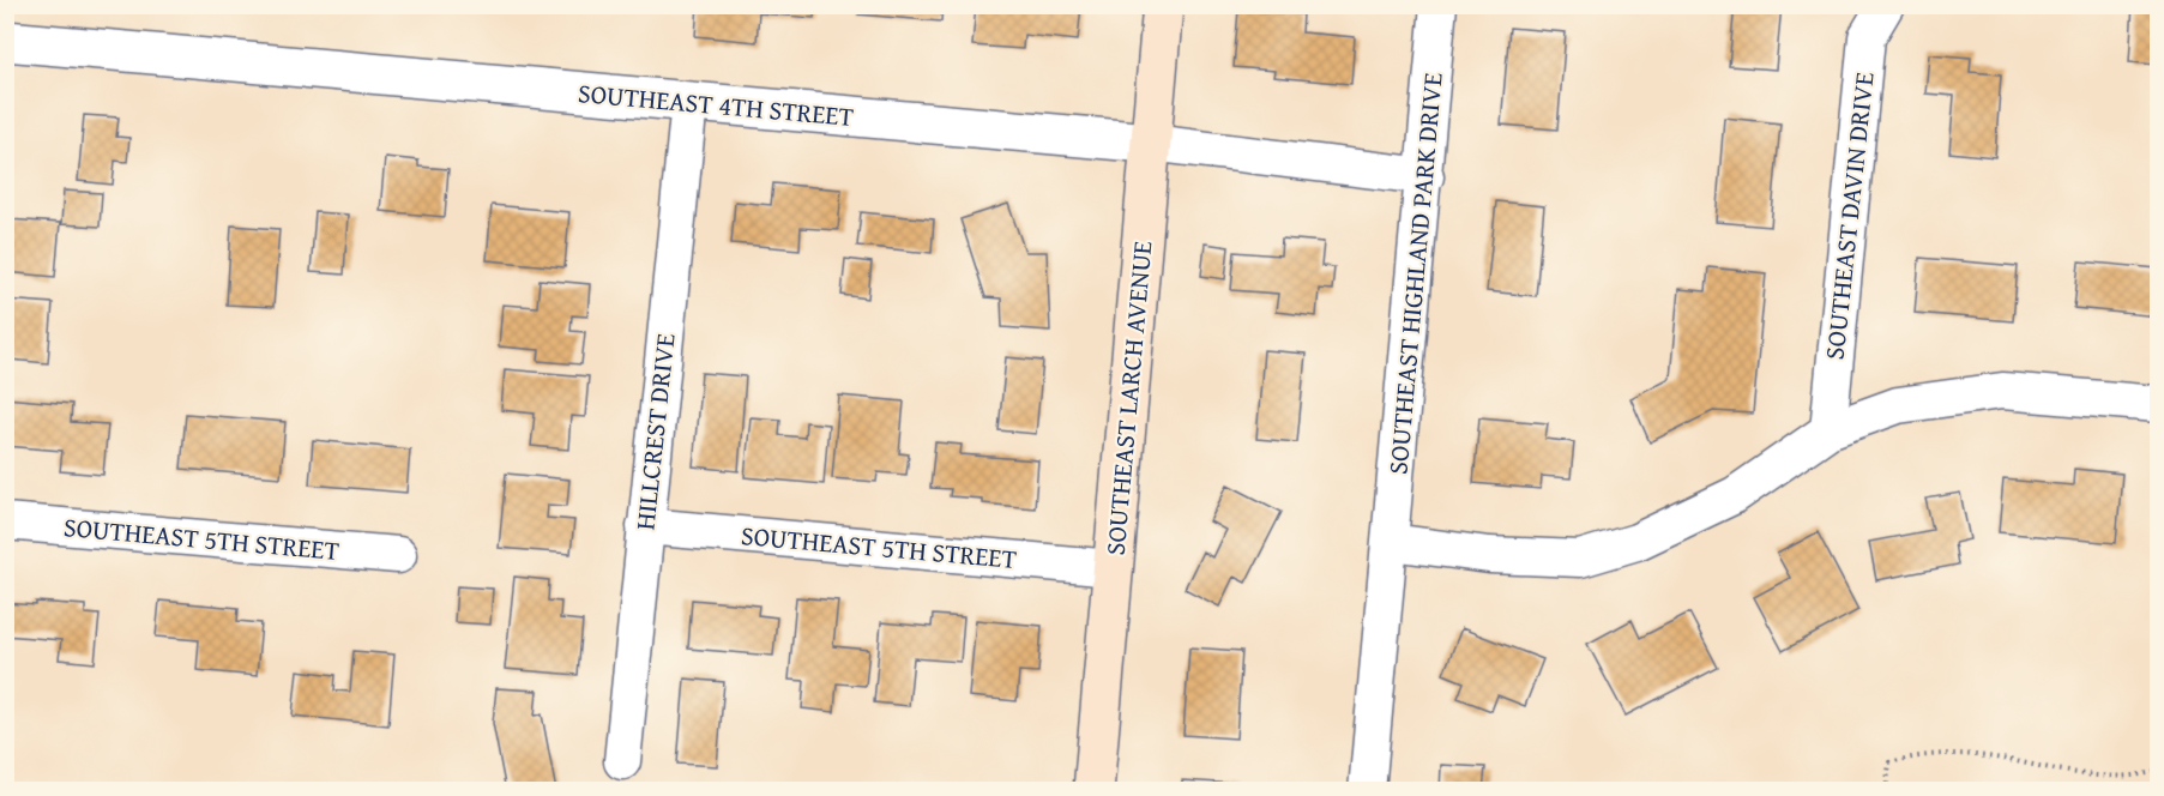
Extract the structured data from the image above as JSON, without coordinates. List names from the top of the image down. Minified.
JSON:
{"streets":{"main road":["SOUTHEAST LARCH AVENUE"],"street":["SOUTHEAST 4TH STREET","SOUTHEAST DAVIN DRIVE","SOUTHEAST HIGHLAND PARK DRIVE","HILLCREST DRIVE","SOUTHEAST 5TH STREET"]},"crossings":[["SOUTHEAST 4TH STREET","SOUTHEAST HIGHLAND PARK DRIVE"],["SOUTHEAST 4TH STREET","SOUTHEAST LARCH AVENUE"],["SOUTHEAST 4TH STREET","HILLCREST DRIVE"],["SOUTHEAST LARCH AVENUE","SOUTHEAST 5TH STREET"],["HILLCREST DRIVE","SOUTHEAST 5TH STREET"]]}
